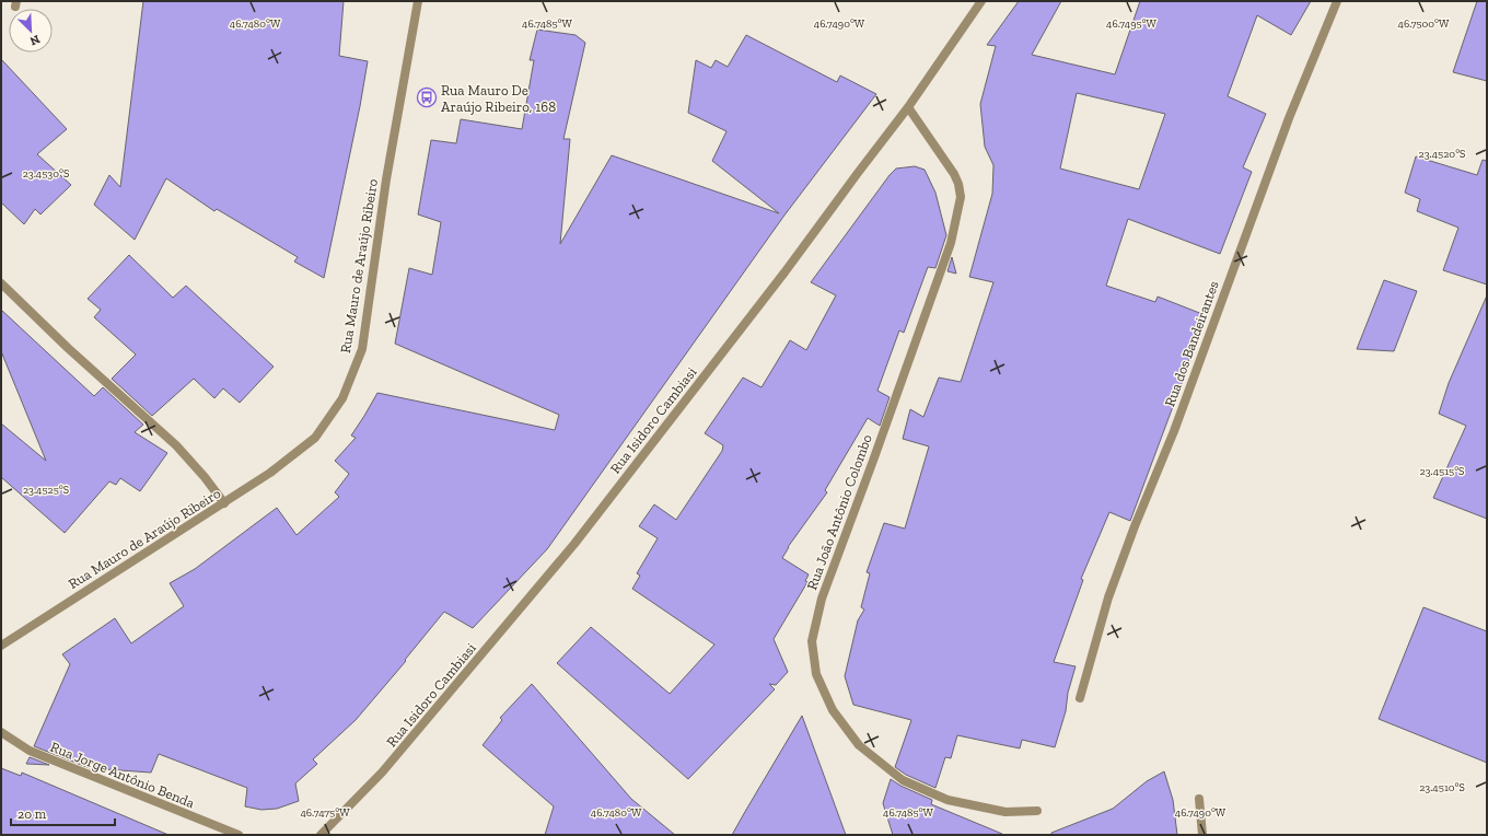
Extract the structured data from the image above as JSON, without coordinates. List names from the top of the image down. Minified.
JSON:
{"streets":{"street":["Rua Mauro de Araújo Ribeiro","Rua dos Bandeirantes","Rua Isidoro Cambiasi","Rua João Antônio Colombo","Rua Jorge Antônio Benda"]},"crossings":[["Rua Isidoro Cambiasi","Rua João Antônio Colombo"]],"places":{"bus stop":["Rua Mauro De Araújo Ribeiro, 168"]},"scale_bar":"20 m","north":"bottom right","coordinates":["46.7480°W","46.7485°W","46.7490°W","46.7495°W","46.7500°W","23.4520°S","23.4530°S","23.4515°S","23.4525°S","23.4510°S","46.7475°W"]}
